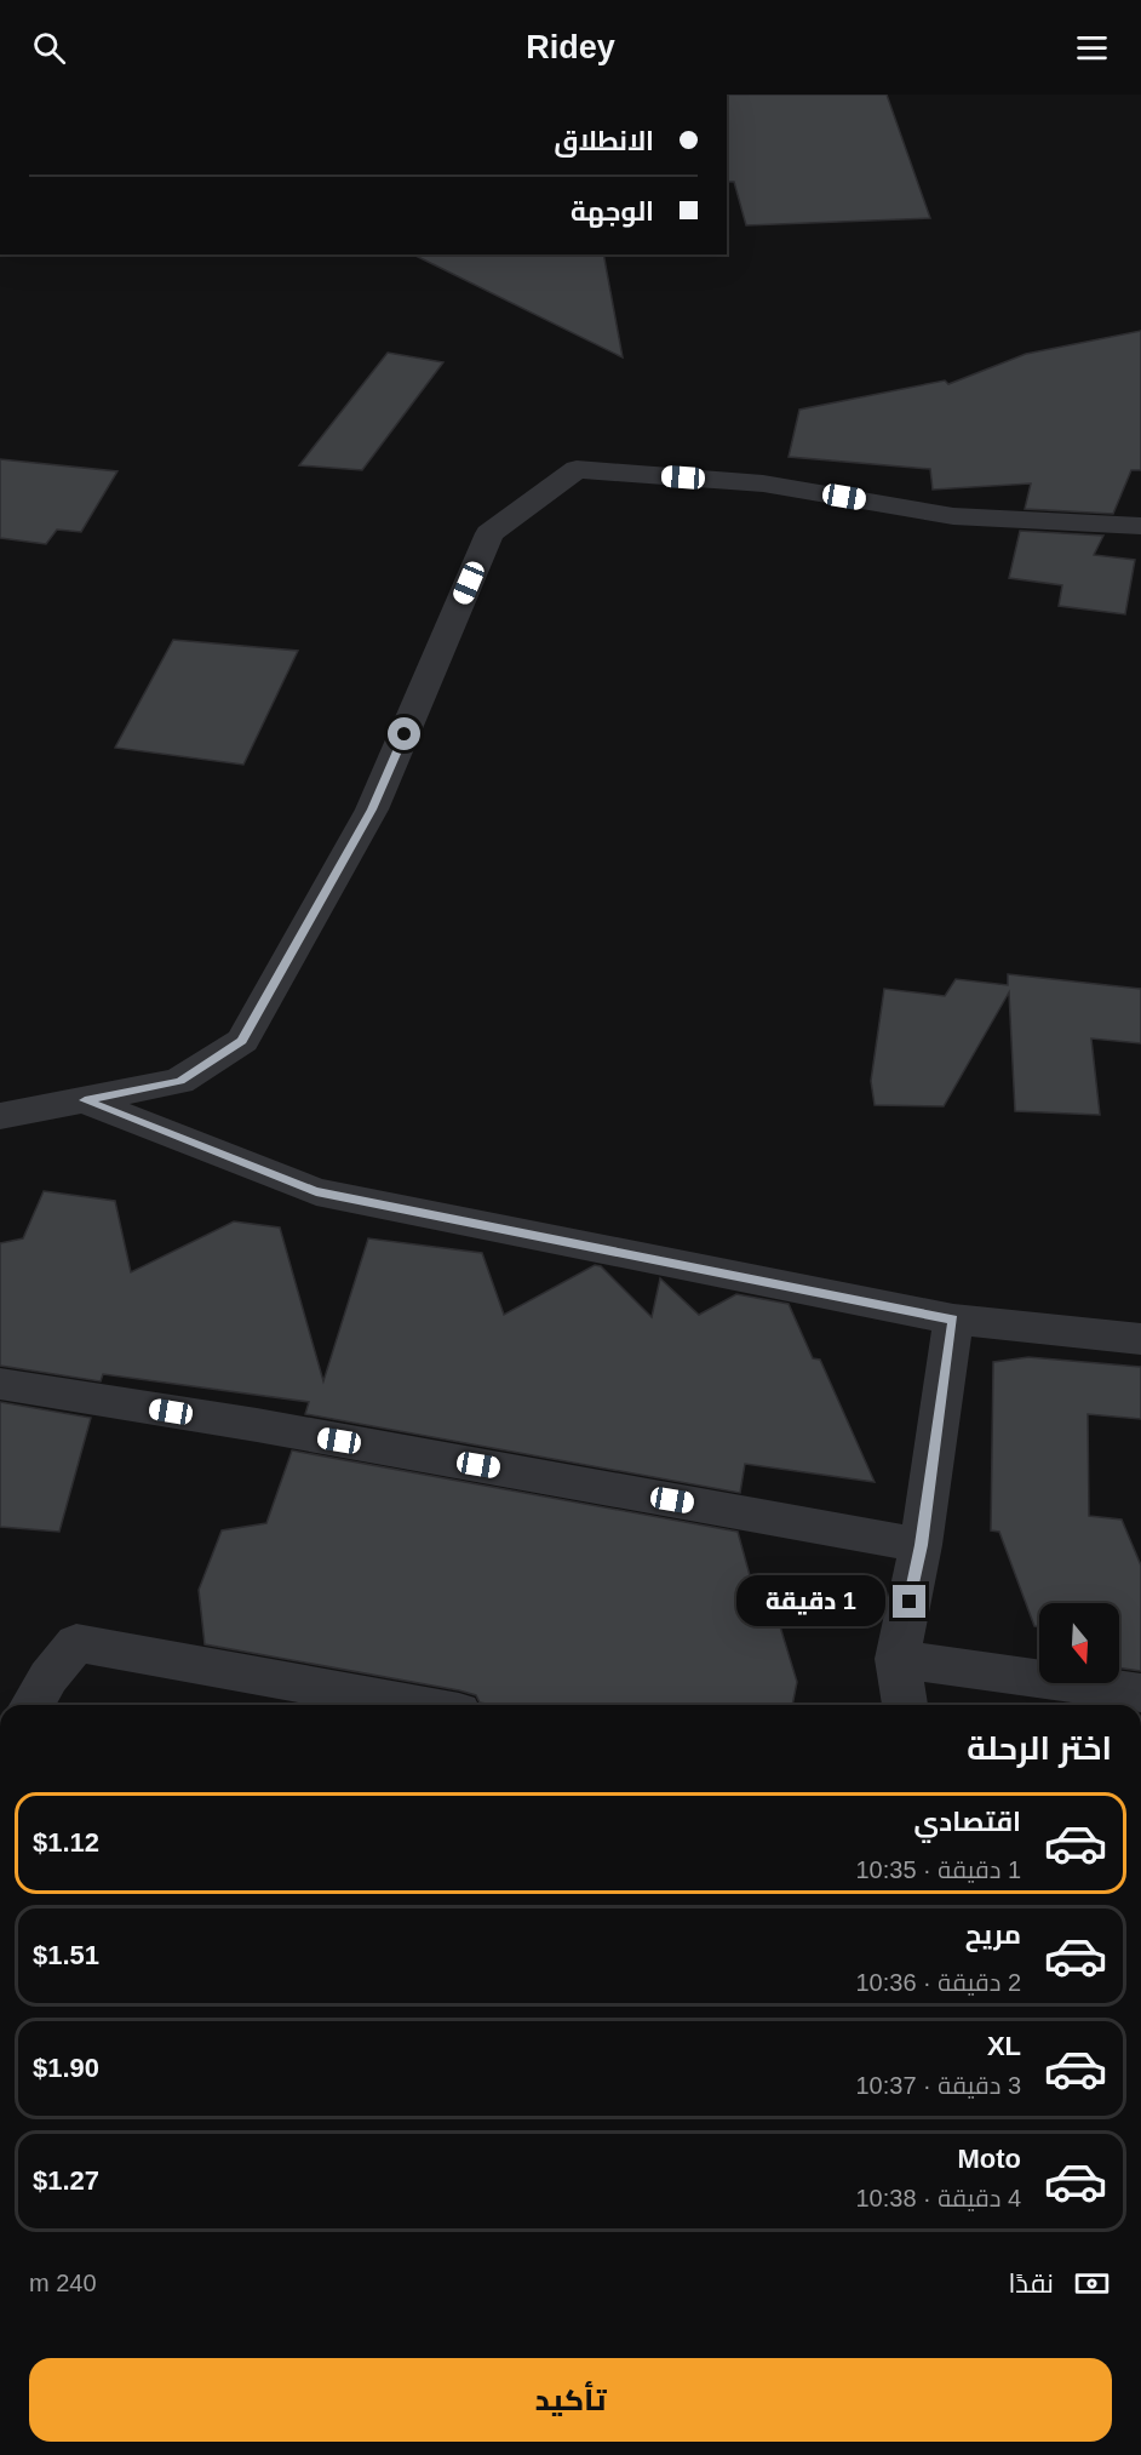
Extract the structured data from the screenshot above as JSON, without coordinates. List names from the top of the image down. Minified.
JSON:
{"north":"bottom","page":{"header":"Ridey","banner":["الانطلاق","الوجهة"],"bubble":"1 دقيقة","heading":"اختر الرحلة","list":[{"name":"اقتصادي","note":"1 دقيقة · 10:35","value":"$1.12"},{"name":"مريح","note":"2 دقيقة · 10:36","value":"$1.51"},{"name":"XL","note":"3 دقيقة · 10:37","value":"$1.90"},{"name":"Moto","note":"4 دقيقة · 10:38","value":"$1.27"}],"pay":["نقدًا","240 m"],"buttons":"تأكيد"}}
